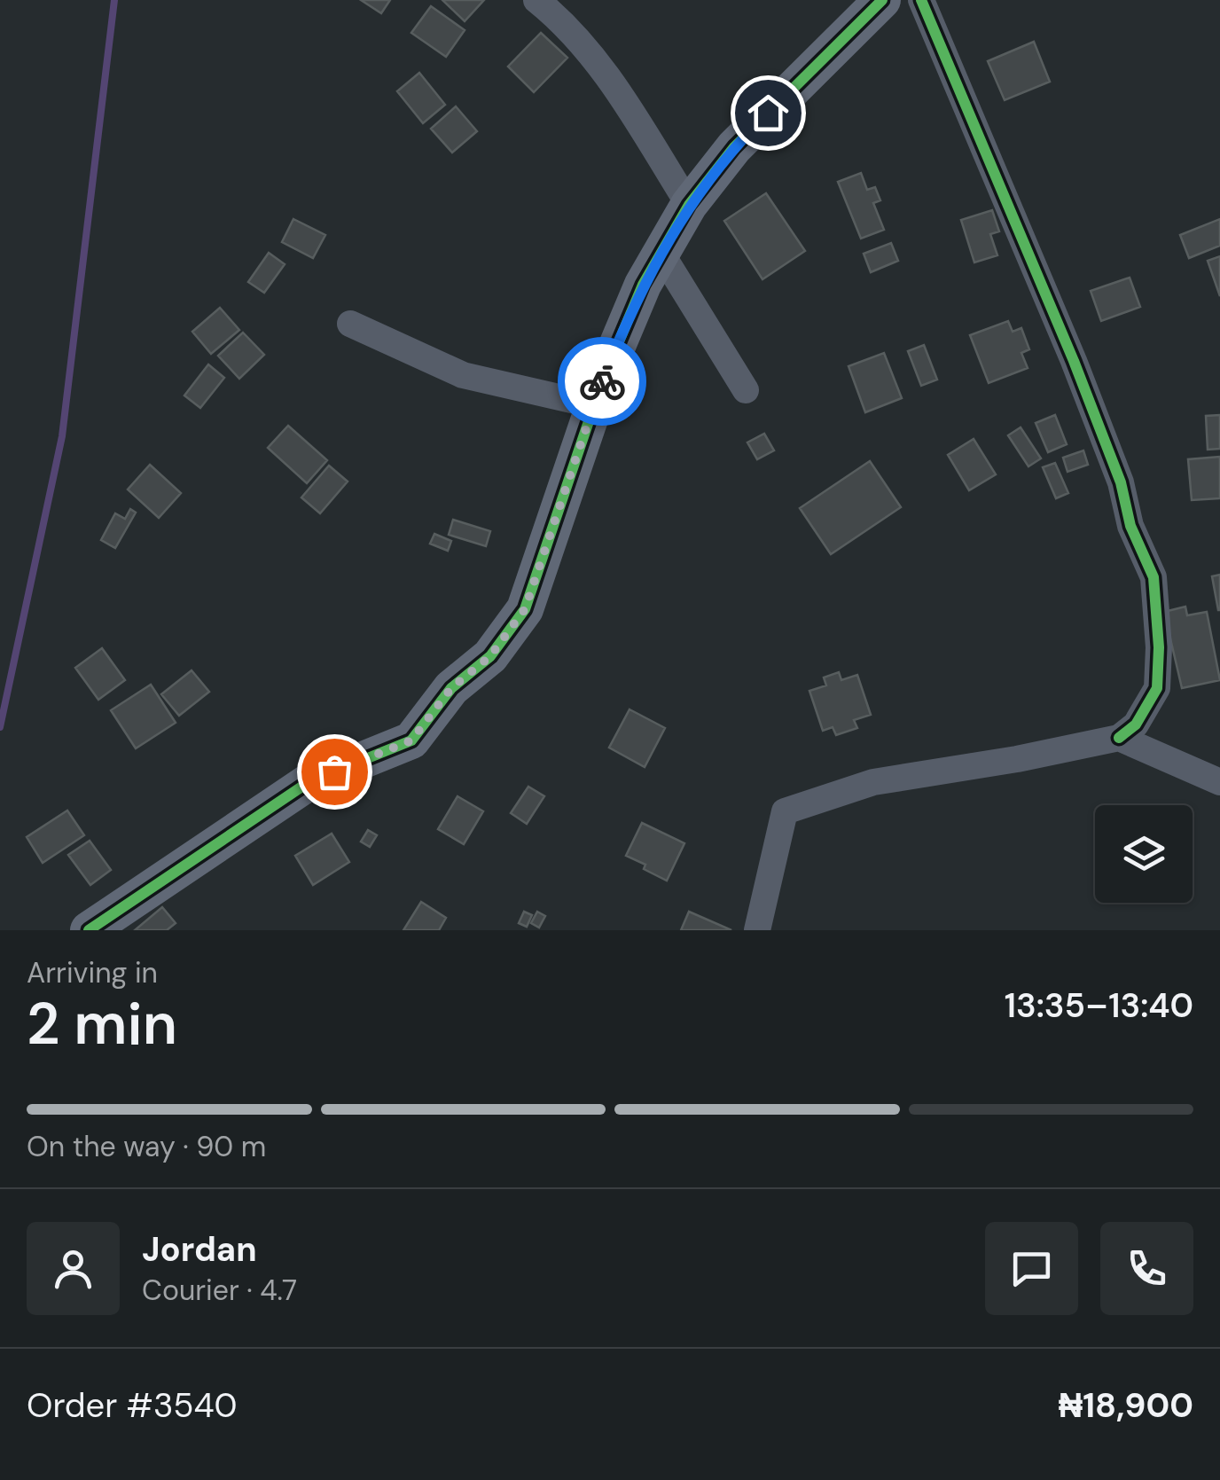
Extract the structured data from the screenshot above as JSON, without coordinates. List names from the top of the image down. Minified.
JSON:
{"page":{"heading":["2 min","Arriving in","13:35–13:40"],"panel":["Jordan","Courier · 4.7","Order #3540","₦18,900"],"bar":"On the way · 90 m"}}
